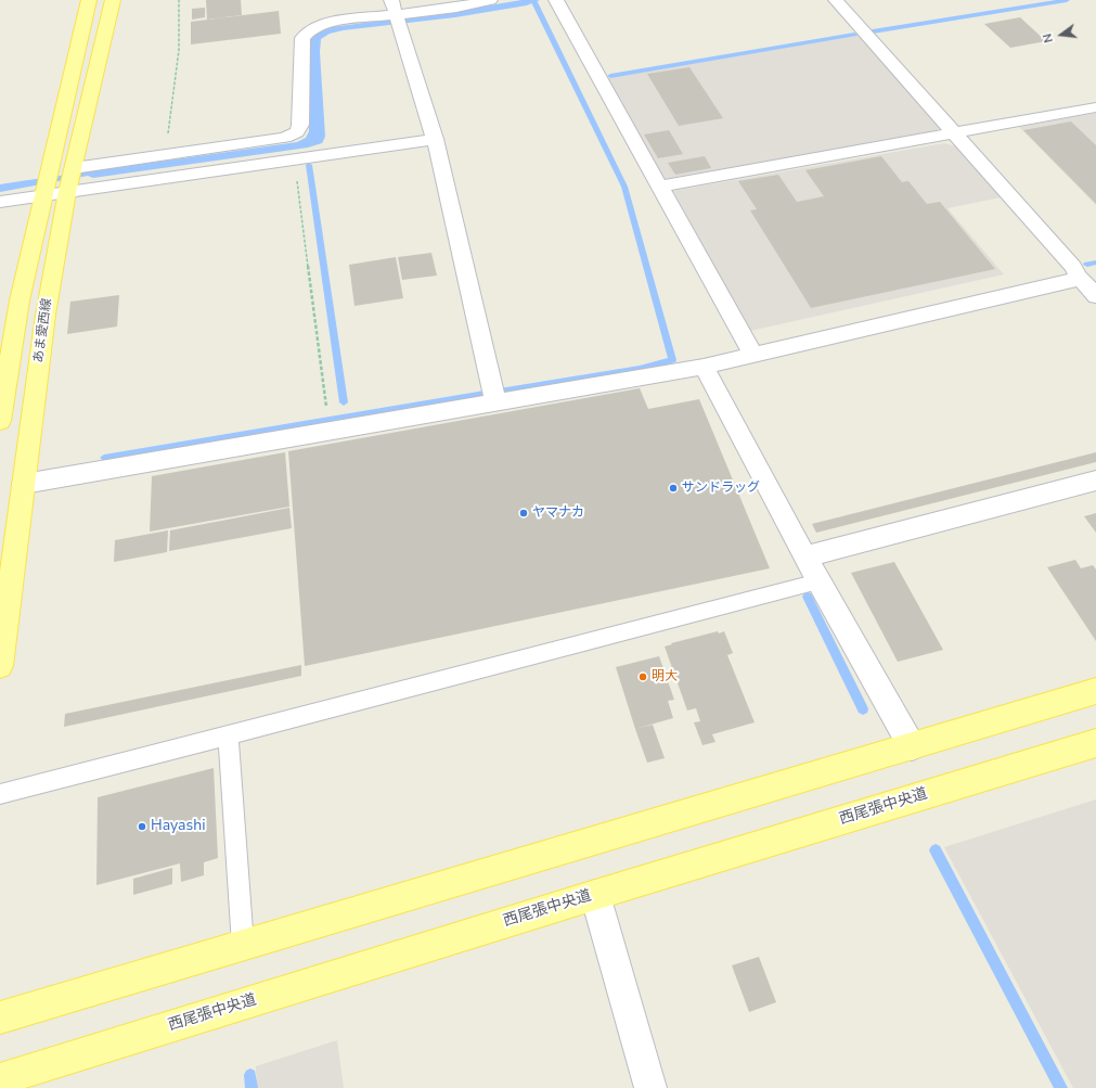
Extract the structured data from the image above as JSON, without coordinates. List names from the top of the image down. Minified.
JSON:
{"streets":{"main road":["あま愛西線","西尾張中央道"]},"places":["サンドラッグ","ヤマナカ","明大","Hayashi"],"north":"left"}
